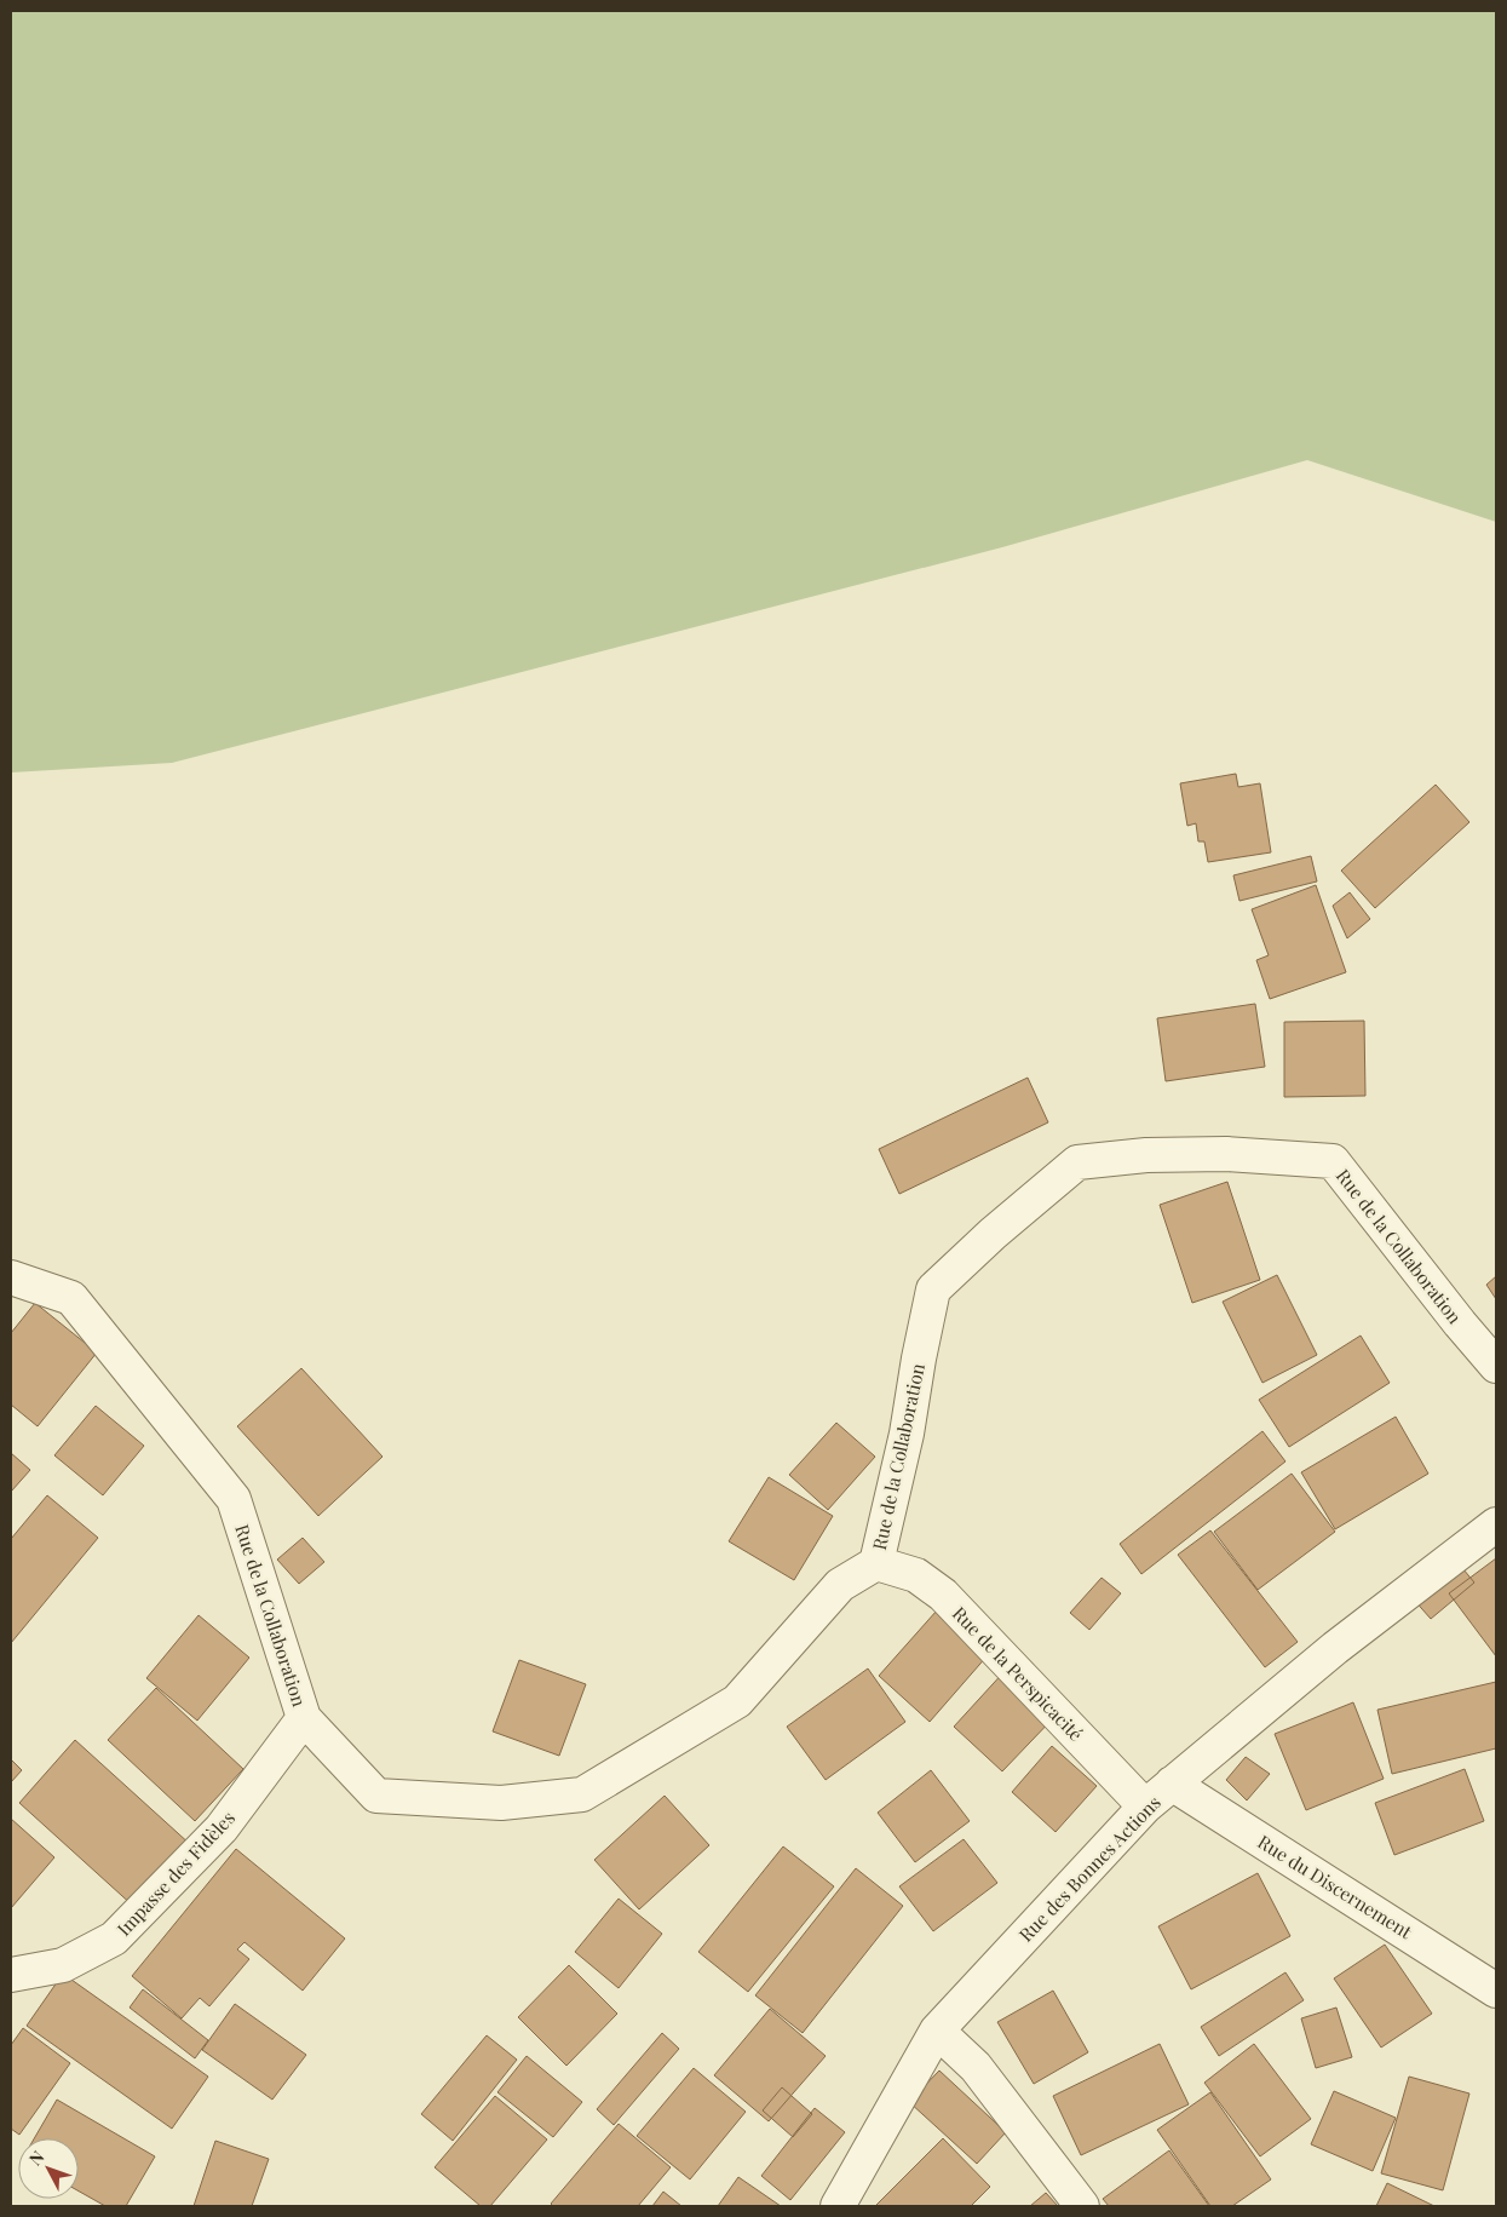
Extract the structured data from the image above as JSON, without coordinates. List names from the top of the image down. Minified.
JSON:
{"streets":{"street":["Rue de la Collaboration","Rue de la Perspicacité","Rue des Bonnes Actions","Impasse des Fidèles","Rue du Discernement"]},"crossings":[["Rue de la Collaboration","Rue de la Perspicacité"],["Rue de la Collaboration","Impasse des Fidèles"],["Rue de la Perspicacité","Rue des Bonnes Actions"],["Rue des Bonnes Actions","Rue du Discernement"]],"north":"top left"}
